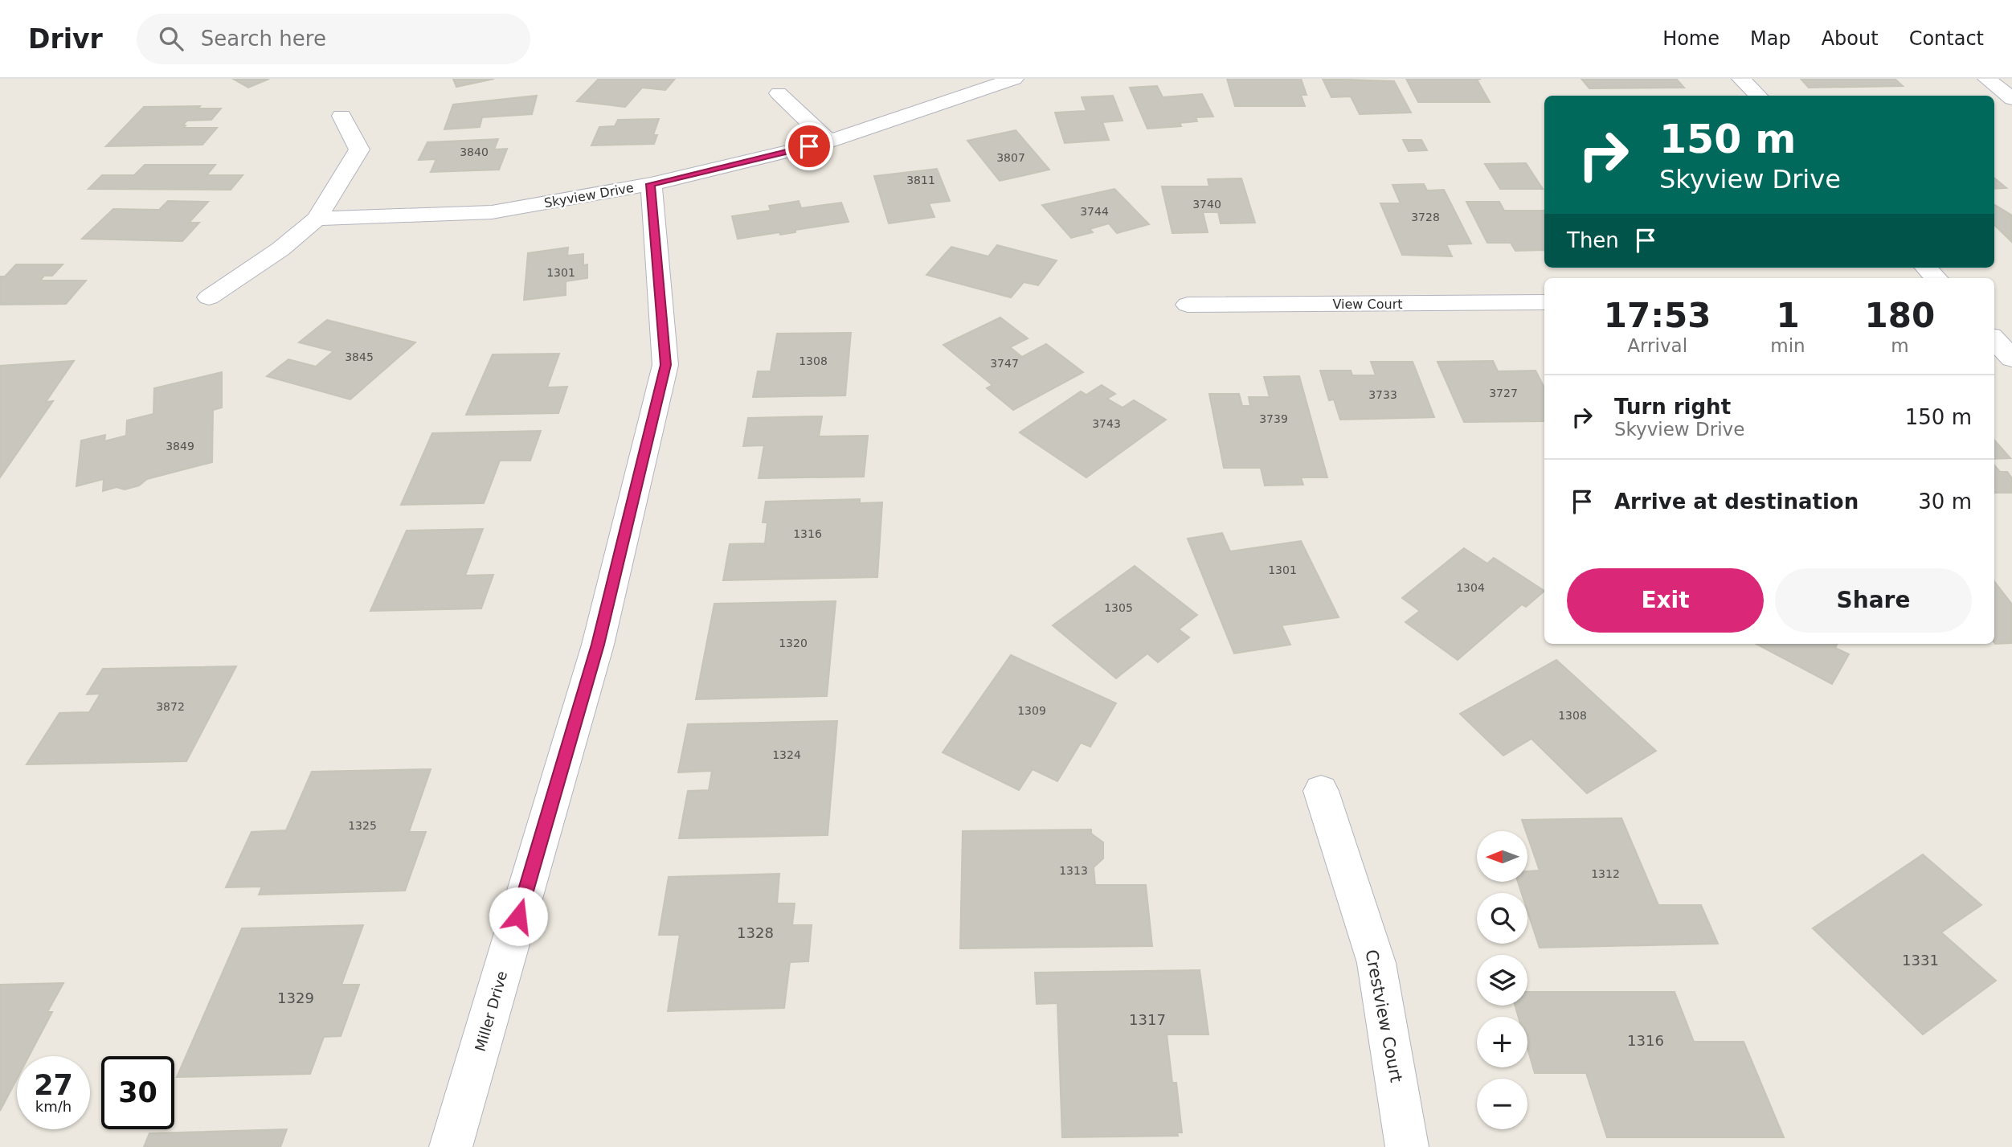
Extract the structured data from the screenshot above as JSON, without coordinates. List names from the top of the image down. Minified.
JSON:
{"streets":{"street":["Skyview Drive","View Court","Miller Drive","Crestview Court"]},"crossings":[["Skyview Drive","Miller Drive"]],"house_numbers":["3840","3807","3811","3740","3744","3728","1301","3845","1308","3747","3727","3733","3739","3743","3849","1316","1301","1304","1305","1320","3872","1309","1308","1324","1325","1313","1312","1328","1331","1329","1317","1316"],"north":"left","page":{"header":"Drivr","search":"Search here","nav":["Home","Map","About","Contact"],"turn":["150 m","Skyview Drive"],"then":"Then","eta":["17:53","Arrival","1","min","180","m"],"list":[{"name":"Turn right","note":"Skyview Drive","value":"150 m"},{"name":"Arrive at destination","value":"30 m"}],"buttons":["Exit","Share"],"map_buttons":["+","−"],"speed":"27 km/h","limit":"30"}}
